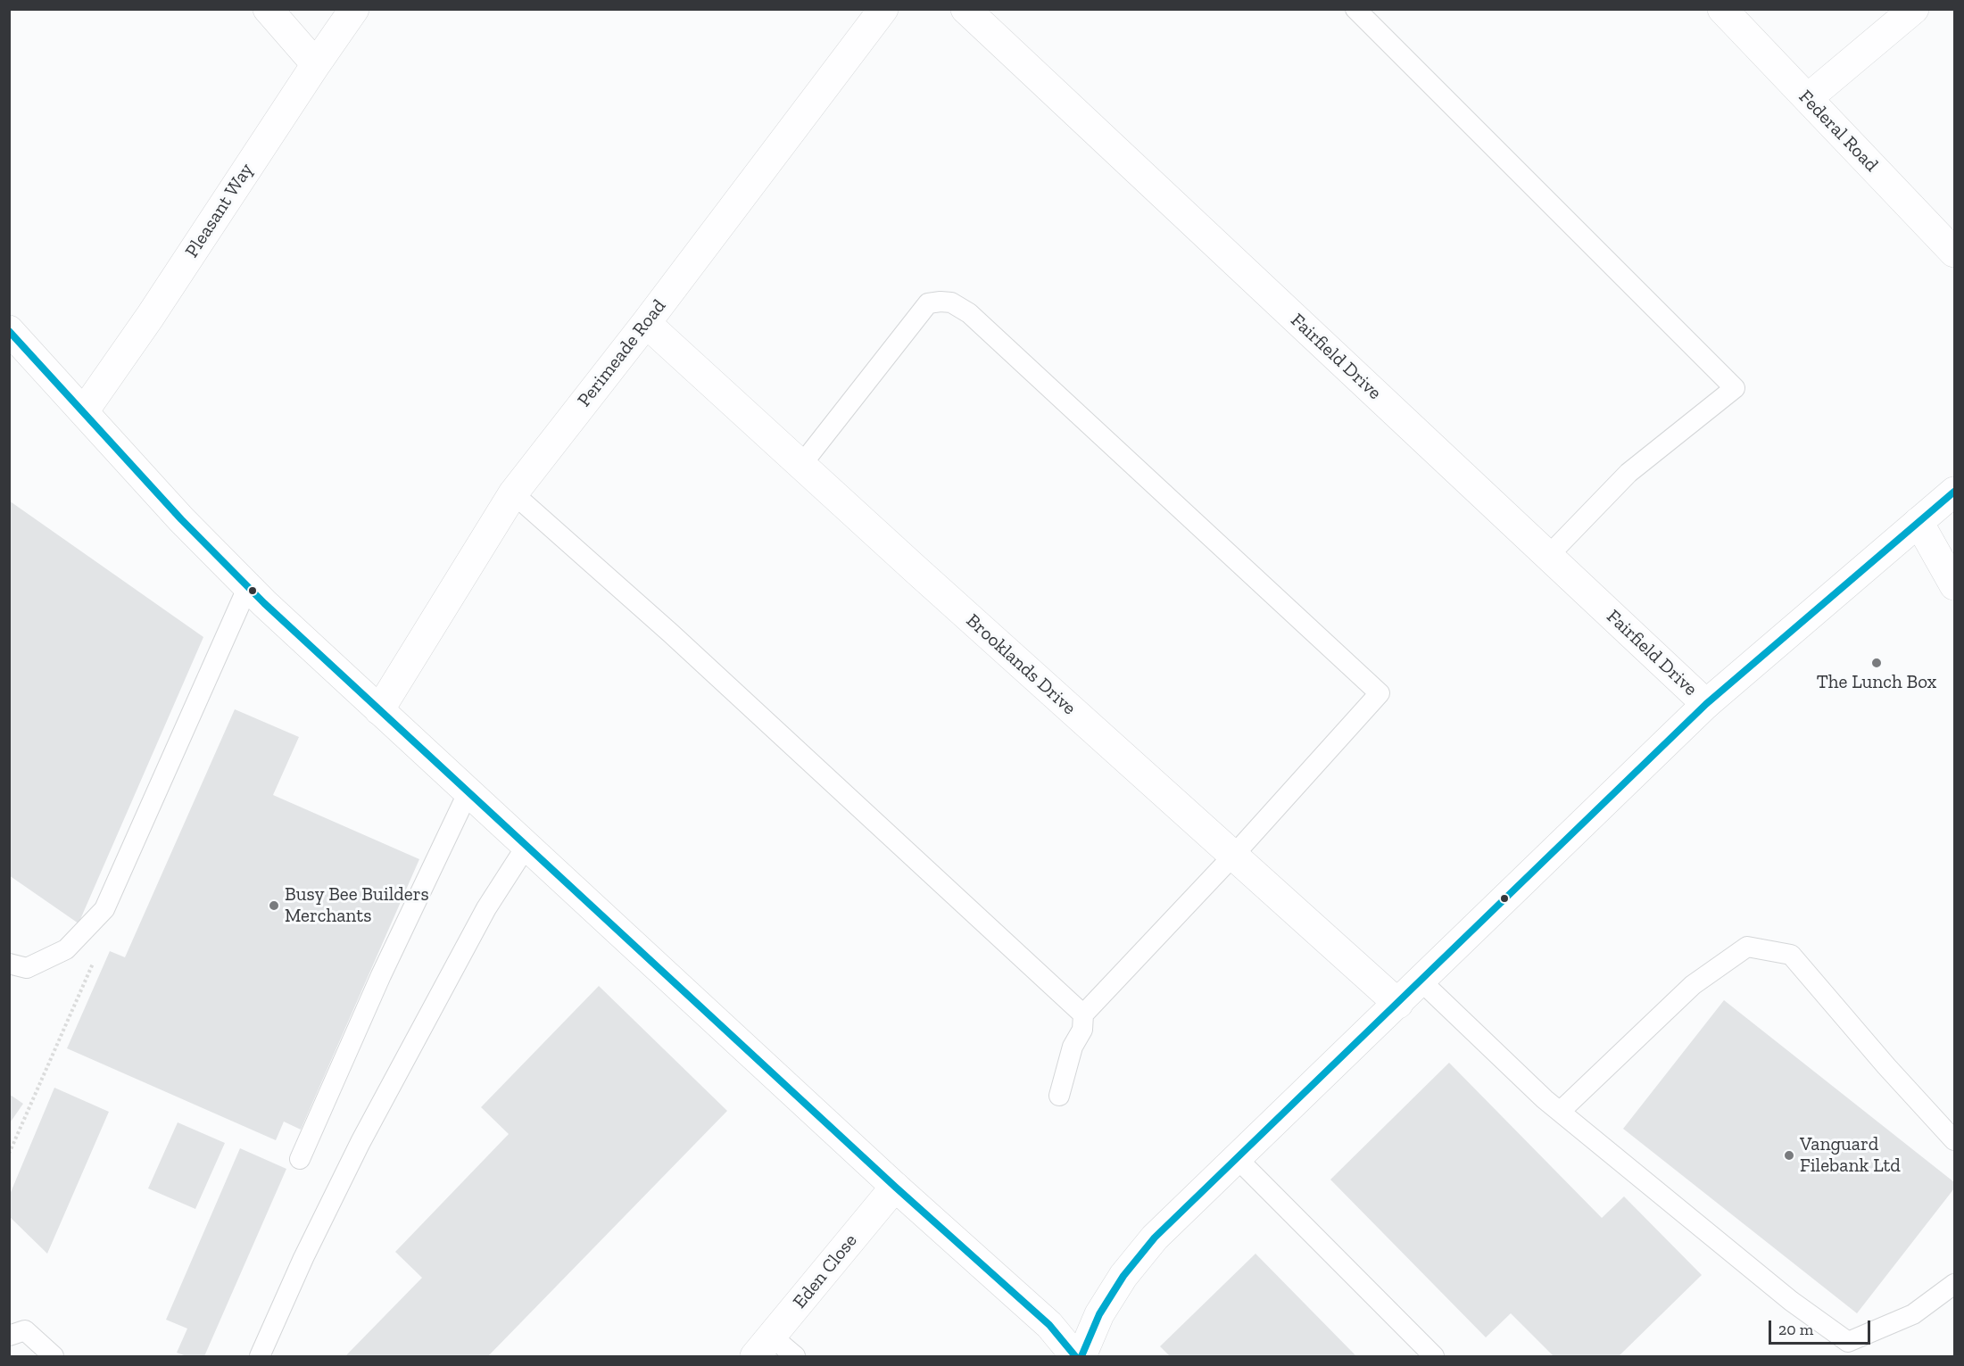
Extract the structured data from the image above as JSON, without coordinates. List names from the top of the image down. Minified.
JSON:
{"streets":{"street":["Federal Road","Pleasant Way","Perimeade Road","Fairfield Drive","Brooklands Drive","Eden Close"]},"crossings":[["Perimeade Road","Brooklands Drive"]],"places":["The Lunch Box","Busy Bee Builders Merchants","Vanguard Filebank Ltd"],"scale_bar":"20 m"}
